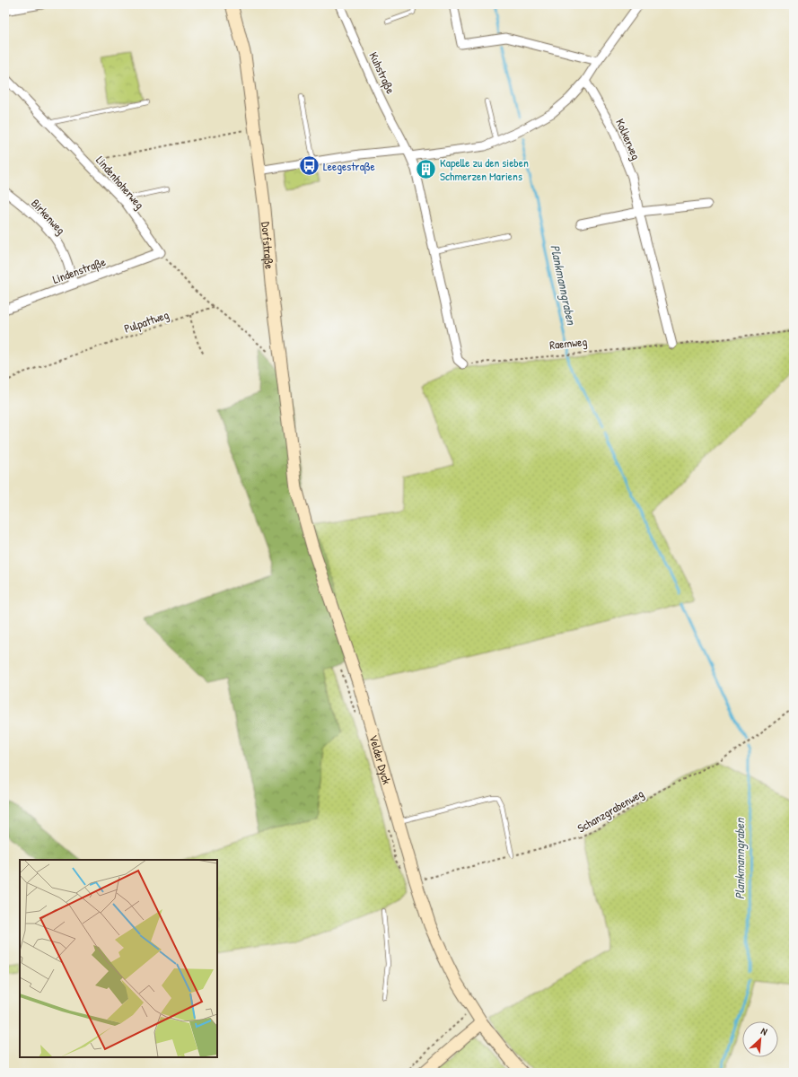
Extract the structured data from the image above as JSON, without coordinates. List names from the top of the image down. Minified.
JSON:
{"streets":{"main road":["Dorfstraße","Velder Dyck"],"street":["Kuhstraße","Kolkerweg","Lindenhoherweg","Birkenweg","Lindenstraße"],"path":["Pulpattweg","Raemweg","Schanzgrabenweg"]},"crossings":[["Kolkerweg","Raemweg"],["Lindenhoherweg","Lindenstraße"],["Birkenweg","Lindenstraße"],["Dorfstraße","Velder Dyck"],["Velder Dyck","Schanzgrabenweg"]],"water":["Plankmanngraben"],"places":{"bus stop":["Leegestraße"],"building":["Kapelle zu den sieben Schmerzen Mariens"]},"north":"top right"}
